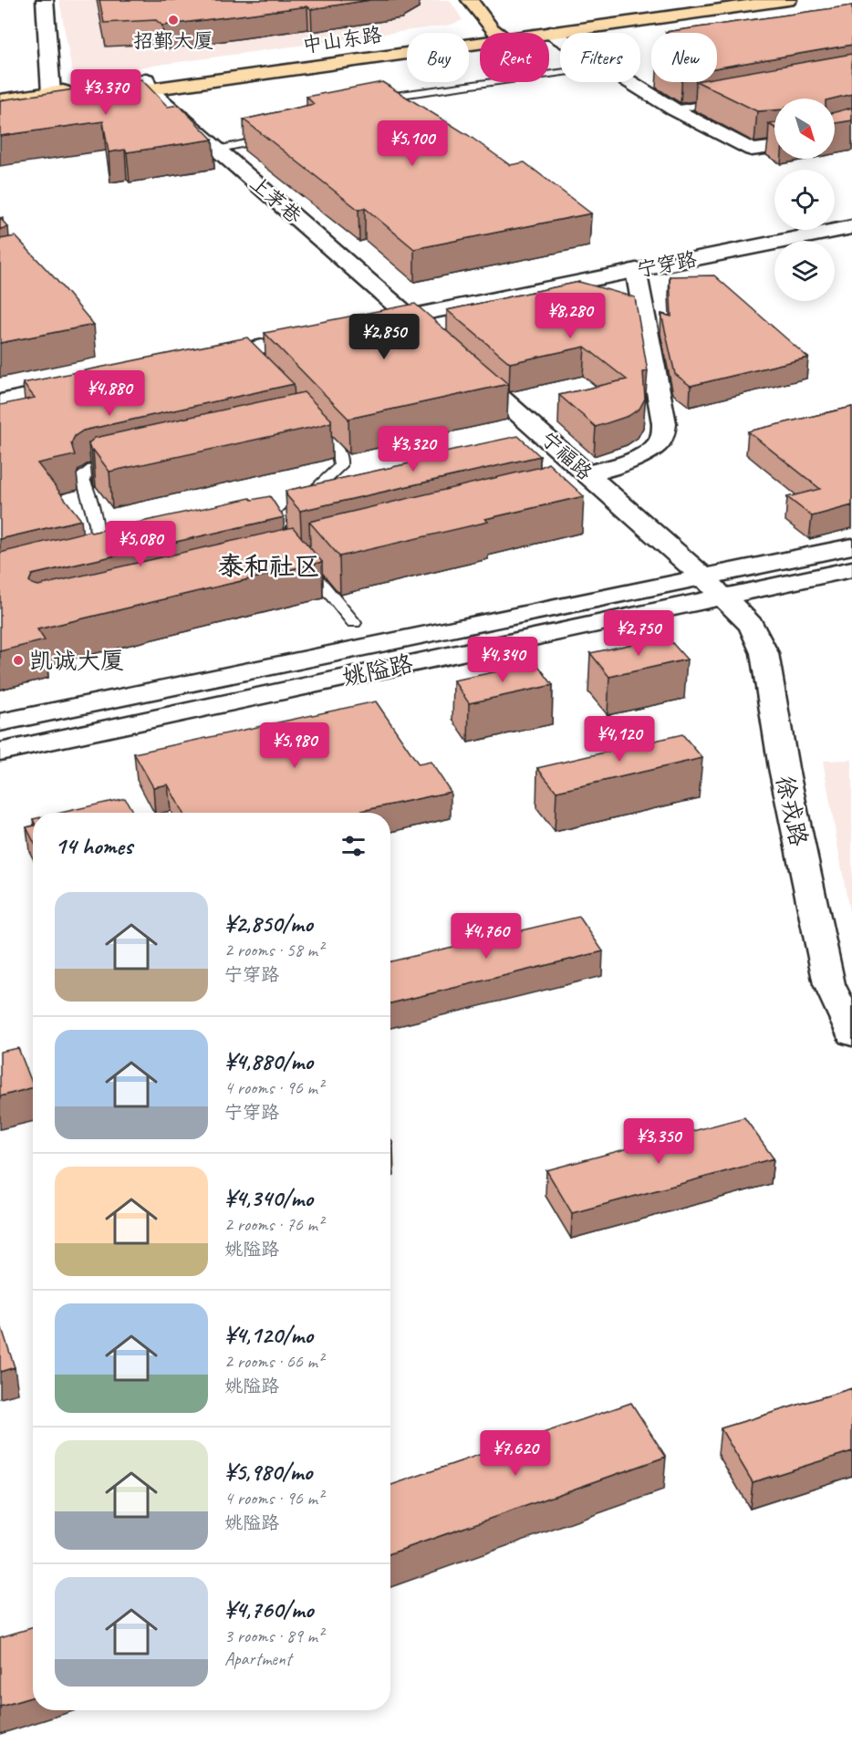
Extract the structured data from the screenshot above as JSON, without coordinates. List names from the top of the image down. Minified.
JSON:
{"streets":{"main road":["中山东路"],"street":["上茅巷","宁穿路","宁福路","姚隘路","徐戎路"]},"crossings":[["中山东路","上茅巷"],["上茅巷","宁穿路"],["宁福路","姚隘路"],["宁福路","徐戎路"],["姚隘路","徐戎路"]],"districts":["泰和社区"],"places":["招鄞大厦","凯诚大厦"],"north":"bottom right","page":{"chip":["Buy","Rent","Filters","New"],"price":["¥3,370","¥5,100","¥8,280","¥2,850","¥4,880","¥3,320","¥5,080","¥2,750","¥4,340","¥4,120","¥5,980","¥4,760","¥3,350","¥7,620"],"heading":"14 homes","list":[{"name":"¥2,850/mo","note":"2 rooms · 58 m² · 宁穿路"},{"name":"¥4,880/mo","note":"4 rooms · 96 m² · 宁穿路"},{"name":"¥4,340/mo","note":"2 rooms · 76 m² · 姚隘路"},{"name":"¥4,120/mo","note":"2 rooms · 66 m² · 姚隘路"},{"name":"¥5,980/mo","note":"4 rooms · 96 m² · 姚隘路"},{"name":"¥4,760/mo","note":"3 rooms · 89 m² · Apartment"}]}}
